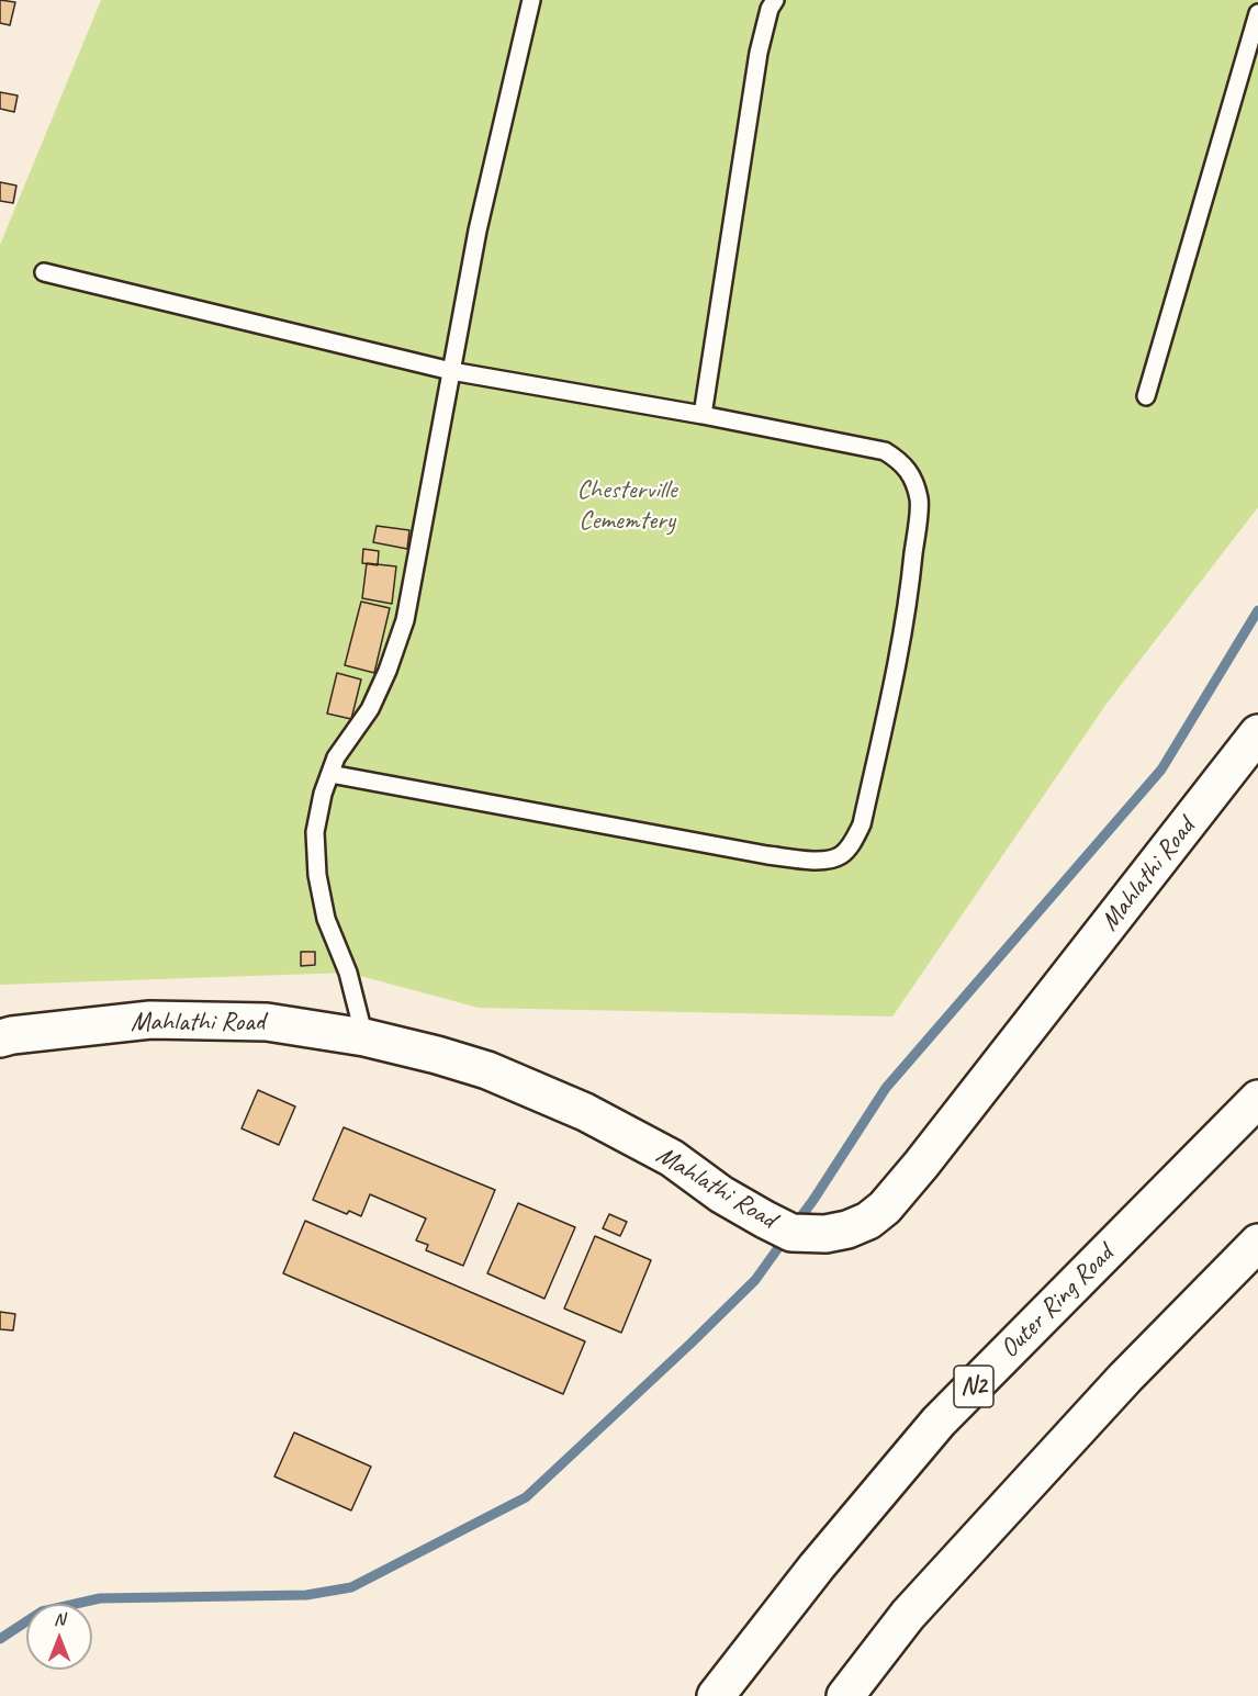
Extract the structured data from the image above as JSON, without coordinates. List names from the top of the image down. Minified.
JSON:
{"streets":{"main road":["Mahlathi Road","Outer Ring Road","N2"]},"parks":["Chesterville Cememtery"],"north":"top"}
